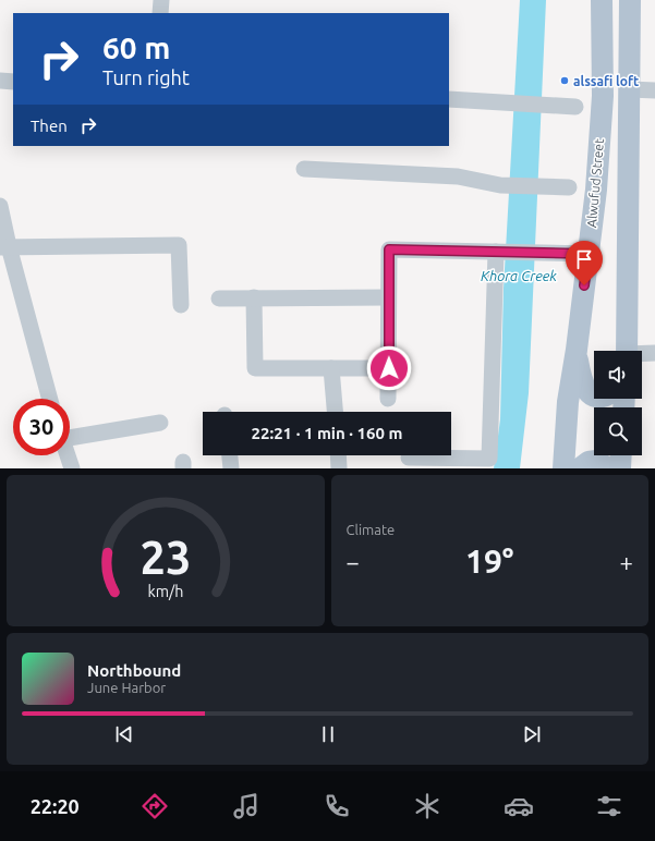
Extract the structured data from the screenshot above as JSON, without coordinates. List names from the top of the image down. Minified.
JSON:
{"streets":{"main road":["Alwufud Street"]},"water":["Khora Creek"],"places":["alssafi loft"],"page":{"turn":["60 m","Turn right"],"then":"Then","limit":"30","trip":"22:21 · 1 min · 160 m","tile":"Climate","heat":["−","19°","+"],"song":["Northbound","June Harbor"],"tabs":"22:20","gauge":["23","km/h"]}}
